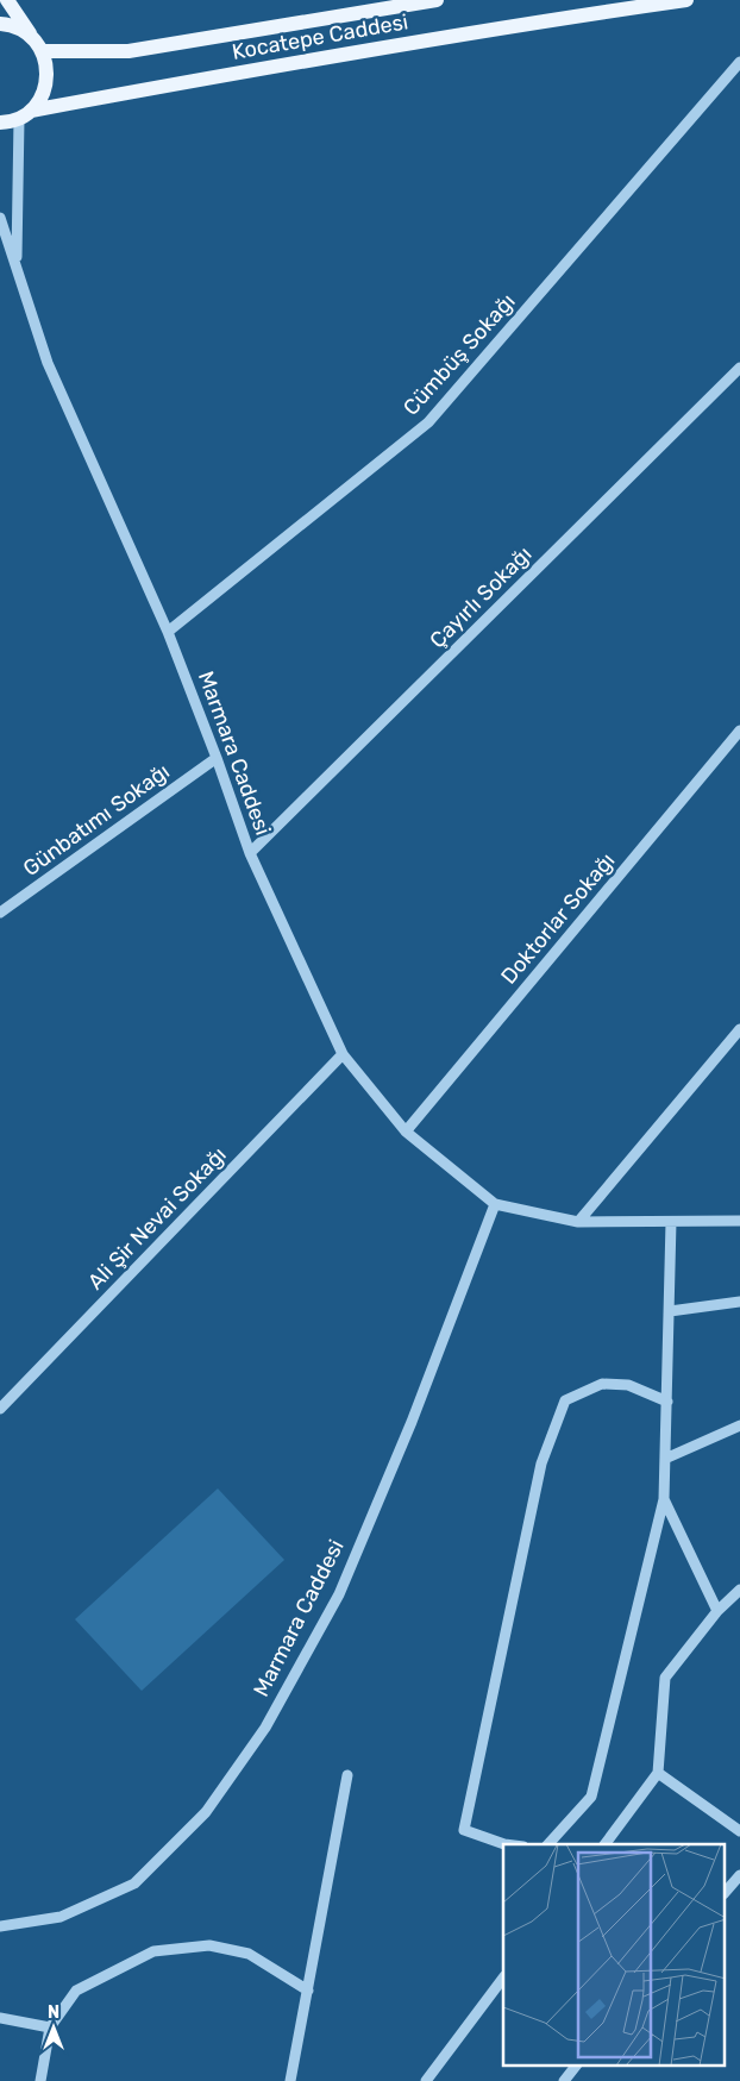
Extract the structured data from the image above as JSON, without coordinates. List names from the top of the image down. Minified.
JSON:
{"streets":{"main road":["Kocatepe Caddesi"],"street":["Cümbüş Sokağı","Çayırlı Sokağı","Marmara Caddesi","Günbatımı Sokağı","Doktorlar Sokağı","Ali Şir Nevai Sokağı"]},"crossings":[["Kocatepe Caddesi","Marmara Caddesi"],["Cümbüş Sokağı","Marmara Caddesi"],["Çayırlı Sokağı","Marmara Caddesi"],["Marmara Caddesi","Günbatımı Sokağı"],["Marmara Caddesi","Doktorlar Sokağı"],["Marmara Caddesi","Ali Şir Nevai Sokağı"]],"north":"top"}
